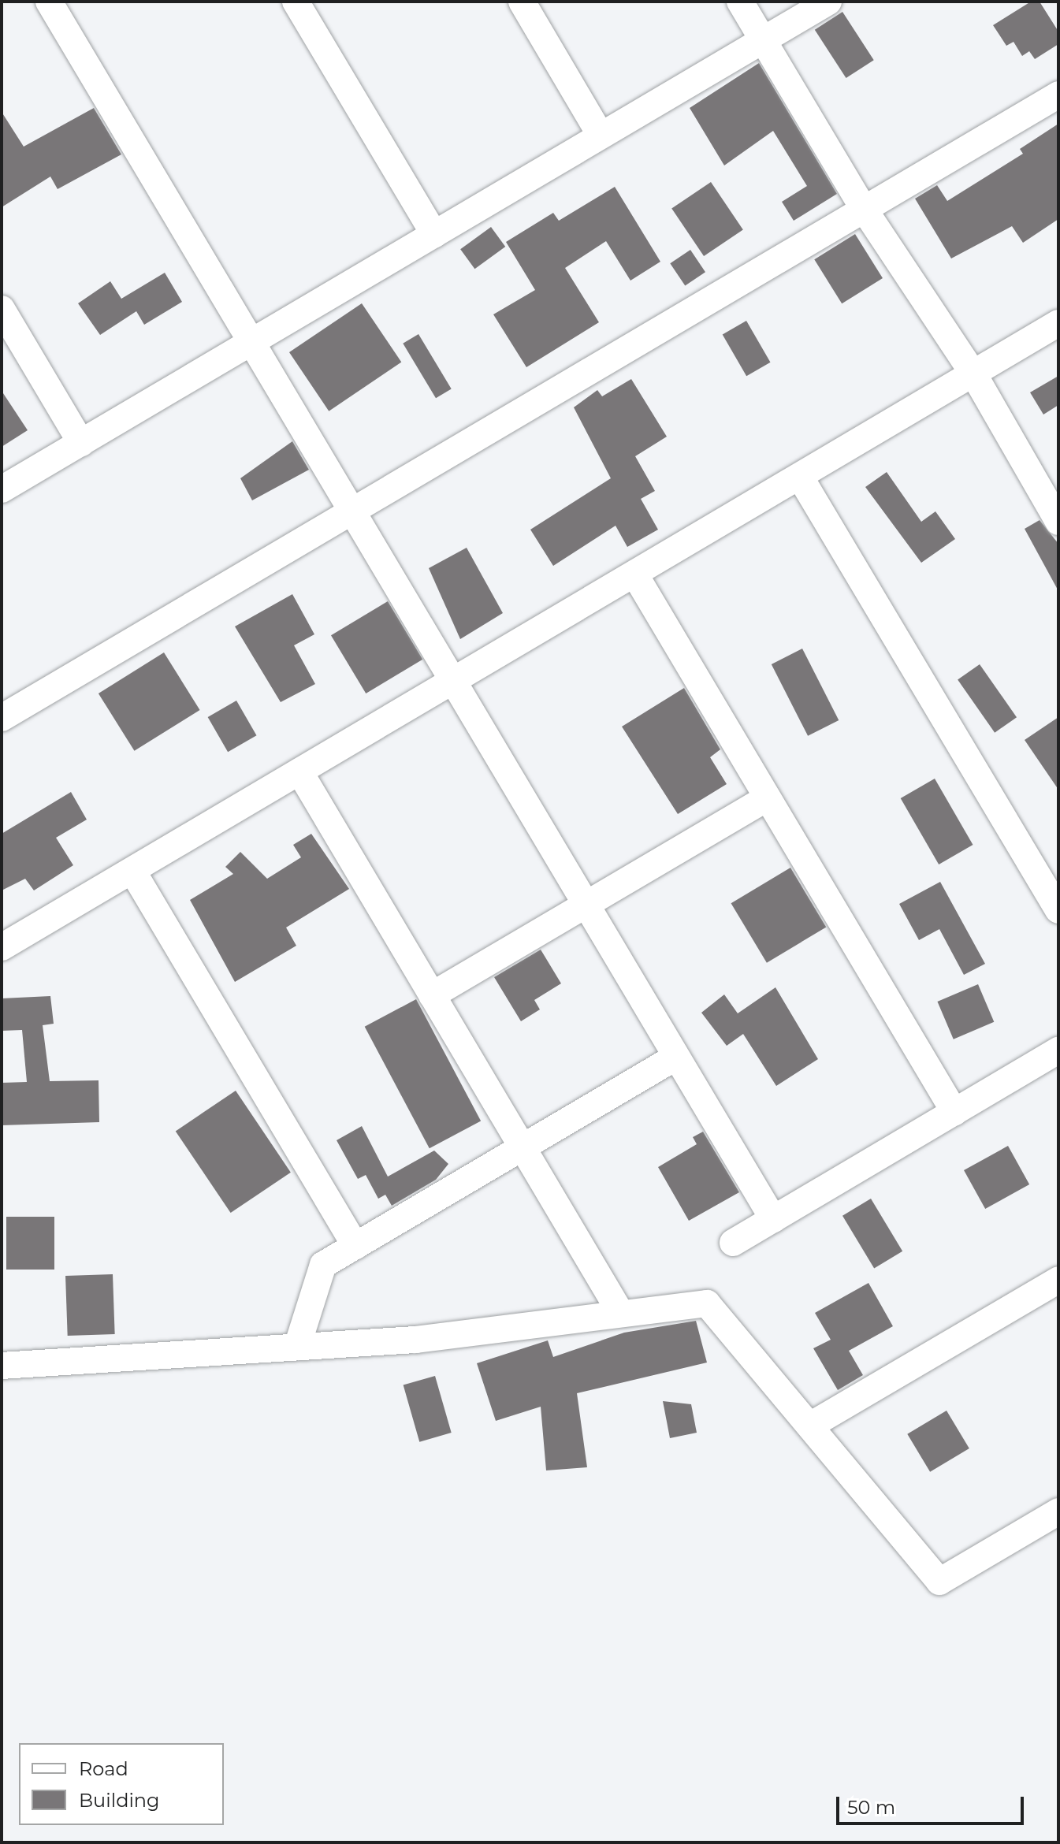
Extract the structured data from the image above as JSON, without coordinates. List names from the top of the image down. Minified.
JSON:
{"legend":["Road","Building"],"scale_bar":"50 m"}
